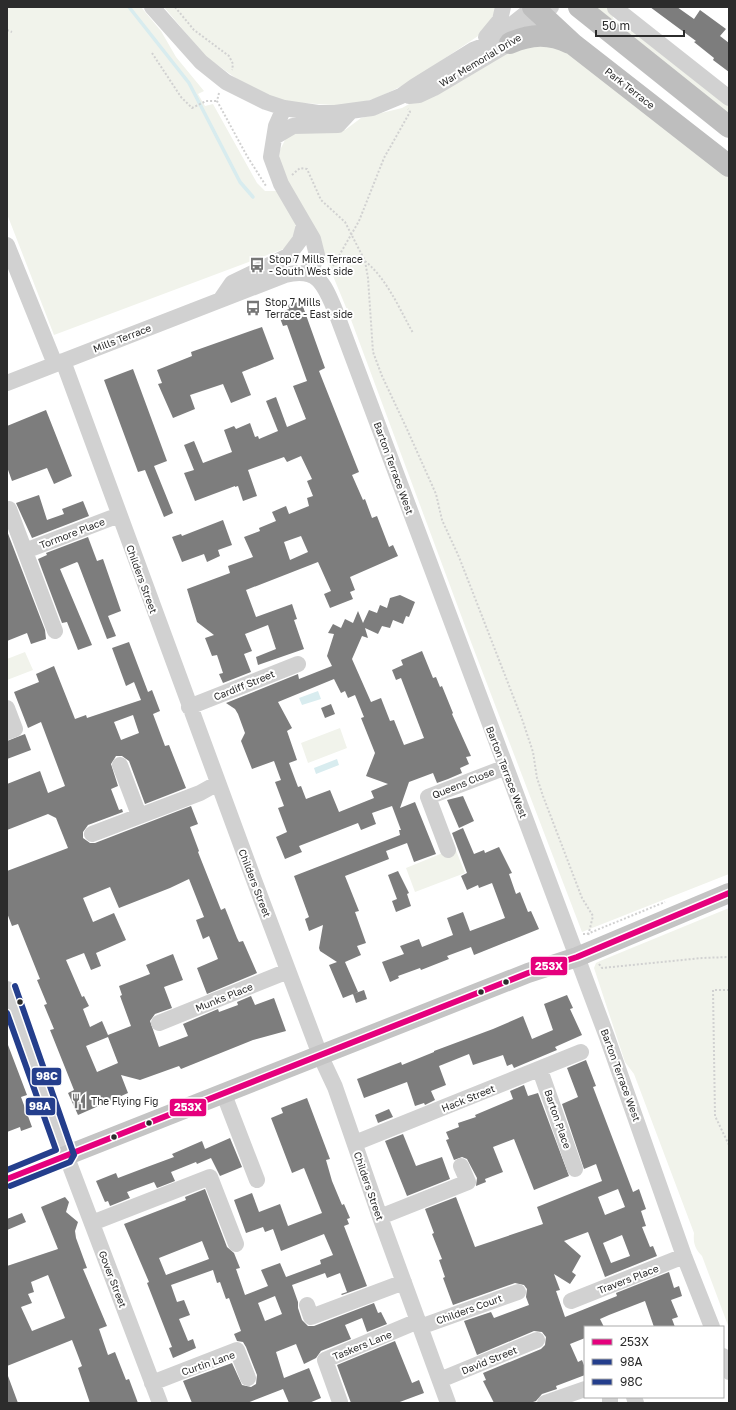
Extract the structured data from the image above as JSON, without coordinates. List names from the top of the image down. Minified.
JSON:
{"streets":{"highway":["Park Terrace"],"street":["War Memorial Drive","Mills Terrace","Barton Terrace West","Tormore Place","Childers Street","Cardiff Street","Queens Close","Munks Place","Hack Street","Barton Place","Gover Street","Travers Place","Childers Court","Taskers Lane","David Street","Curtin Lane"]},"crossings":[["War Memorial Drive","Park Terrace"],["Mills Terrace","Barton Terrace West"],["Mills Terrace","Childers Street"],["Barton Terrace West","Queens Close"],["Barton Terrace West","Travers Place"],["Tormore Place","Childers Street"],["Childers Street","Cardiff Street"],["Childers Street","Munks Place"],["Childers Street","Hack Street"],["Childers Street","Childers Court"],["Childers Street","Taskers Lane"],["Childers Street","David Street"],["Hack Street","Barton Place"],["Gover Street","Curtin Lane"],["Childers Court","Taskers Lane"]],"places":{"bus stop":["Stop 7 Mills Terrace - South West side","Stop 7 Mills Terrace - East side"],"restaurant":["The Flying Fig"]},"lines":["transit line 253X","transit line 98C","transit line 98A"],"legend":["253X","98A","98C"],"scale_bar":"50 m"}
